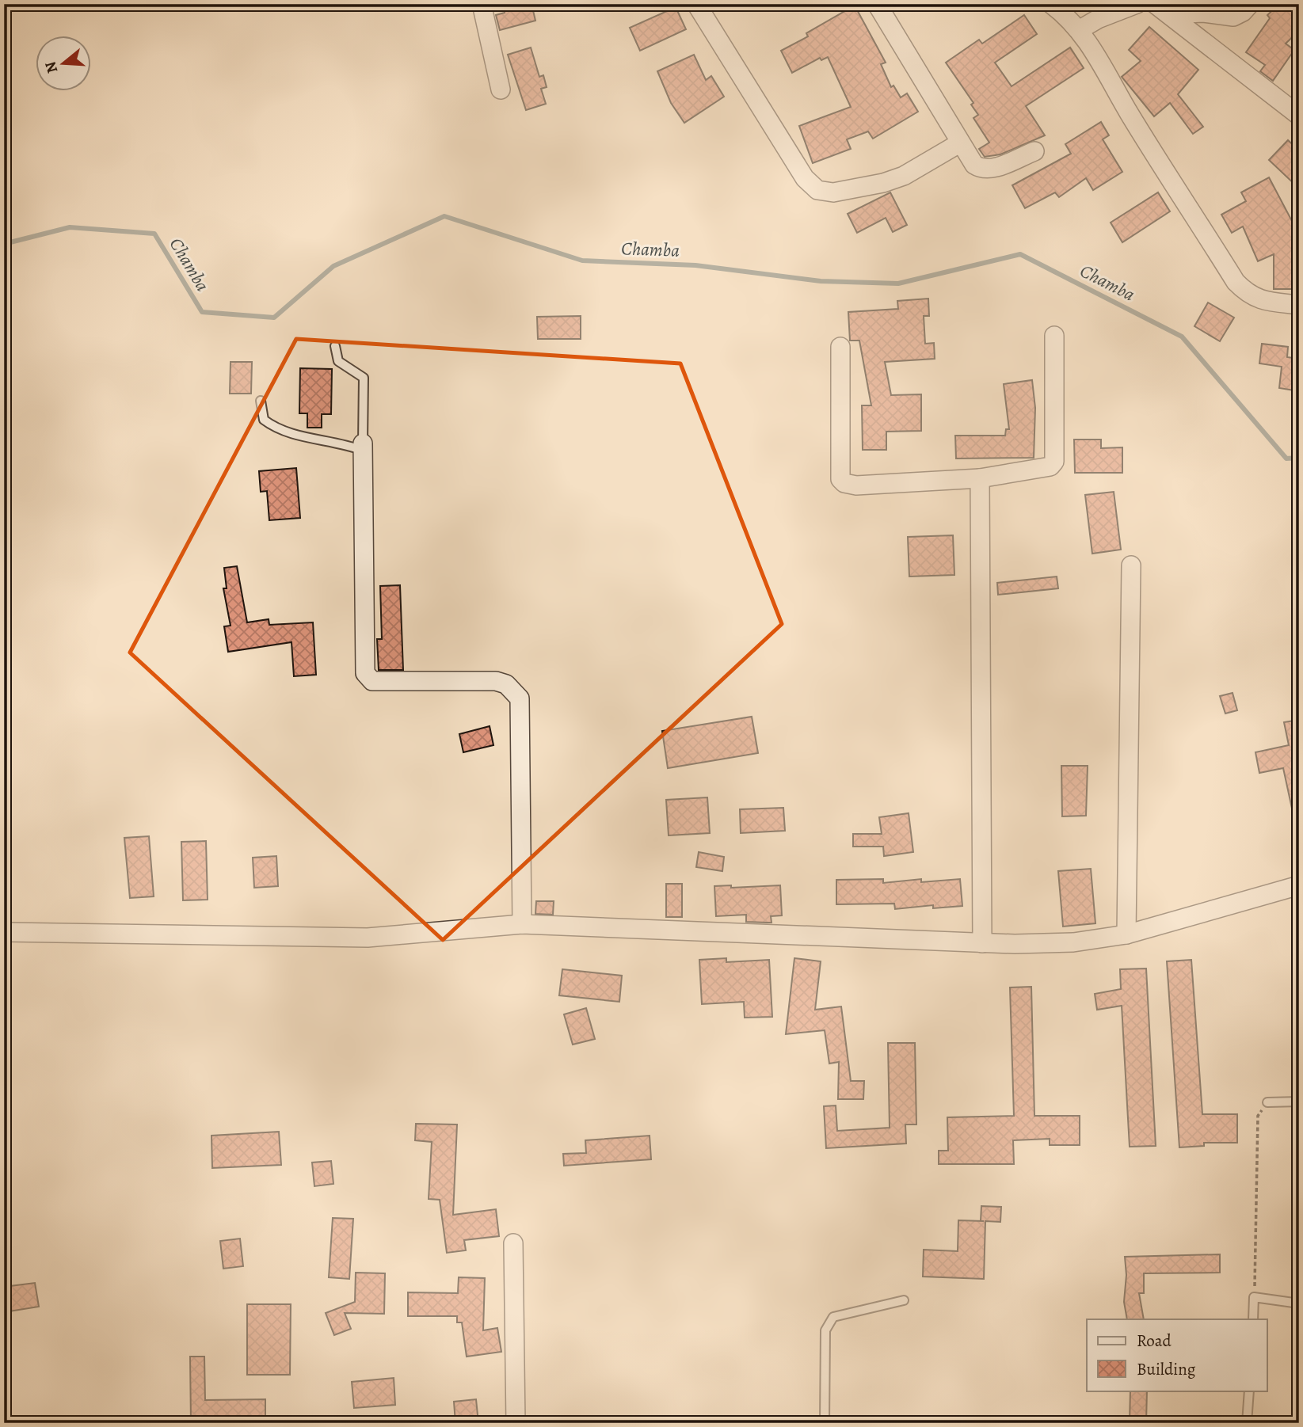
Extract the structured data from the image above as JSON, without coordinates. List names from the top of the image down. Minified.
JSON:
{"water":["Chamba"],"legend":["Road","Building"],"north":"left"}
